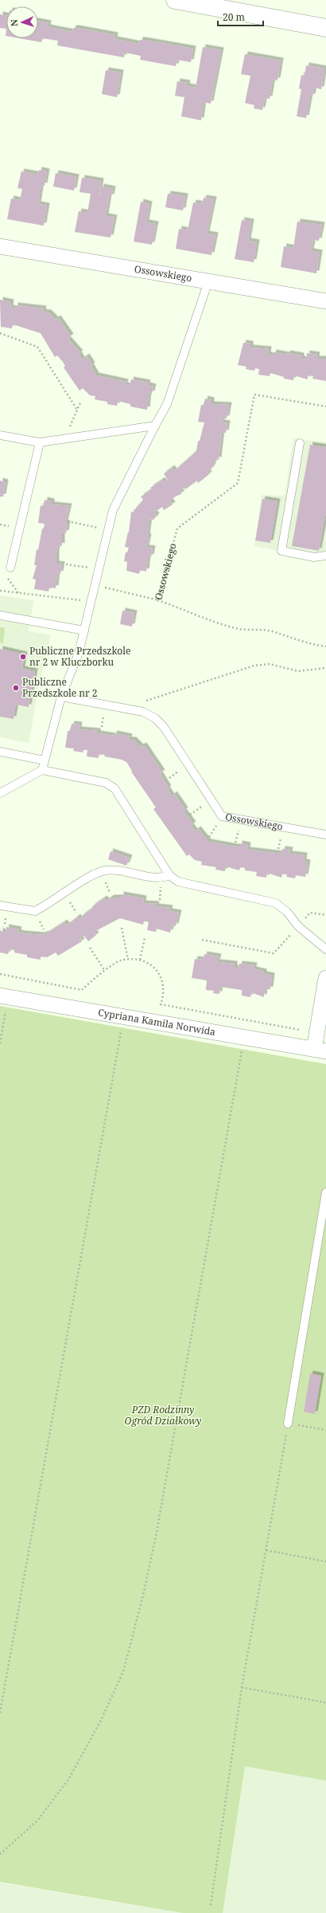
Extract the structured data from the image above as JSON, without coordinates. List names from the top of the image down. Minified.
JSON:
{"streets":{"street":["Ossowskiego","Cypriana Kamila Norwida"]},"parks":["PZD Rodzinny Ogród Działkowy"],"places":["Publiczne Przedszkole nr 2 w Kluczborku","Publiczne Przedszkole nr 2"],"scale_bar":"20 m","north":"left"}
